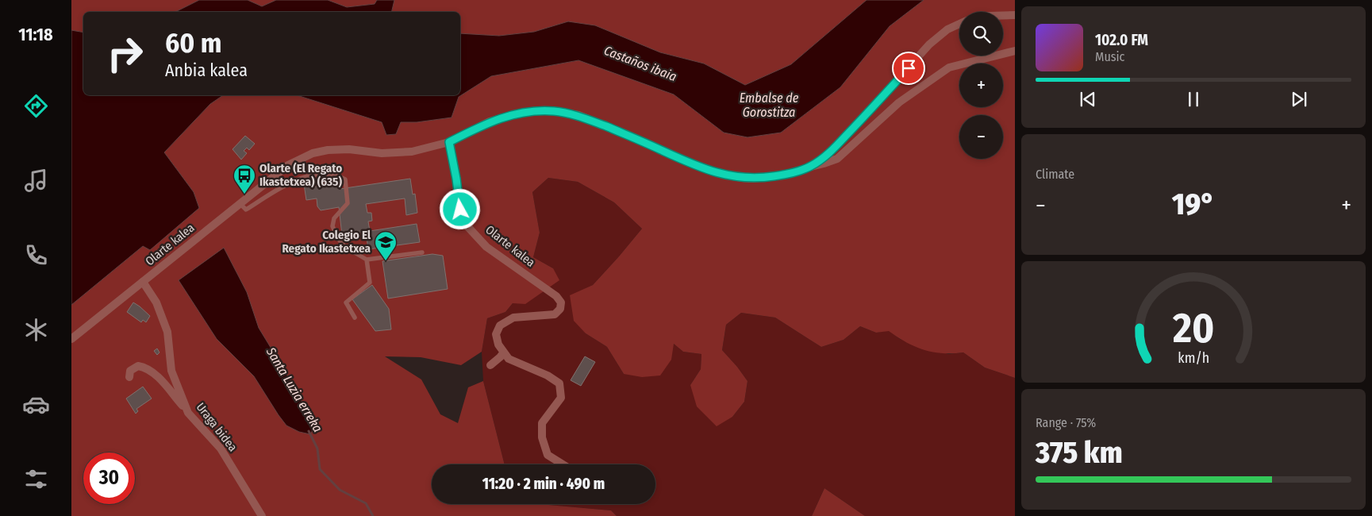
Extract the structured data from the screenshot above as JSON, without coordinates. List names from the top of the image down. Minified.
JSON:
{"streets":{"street":["Olarte kalea","Uraga bidea"]},"crossings":[["Olarte kalea","Uraga bidea"]],"water":["Castaños ibaia","Embalse de Gorostitza","Santa Luzia erreka"],"places":{"bus stop":["Olarte (El Regato Ikastetxea) (635)"],"school or university":["Colegio El Regato Ikastetxea"]},"page":{"tabs":"11:18","map_buttons":["+","−"],"turn":["60 m","Anbia kalea"],"song":["102.0 FM","Music"],"tile":["Climate",["Range · 75%","375 km"]],"heat":["−","19°","+"],"limit":"30","trip":"11:20 · 2 min · 490 m","gauge":["20","km/h"]}}
